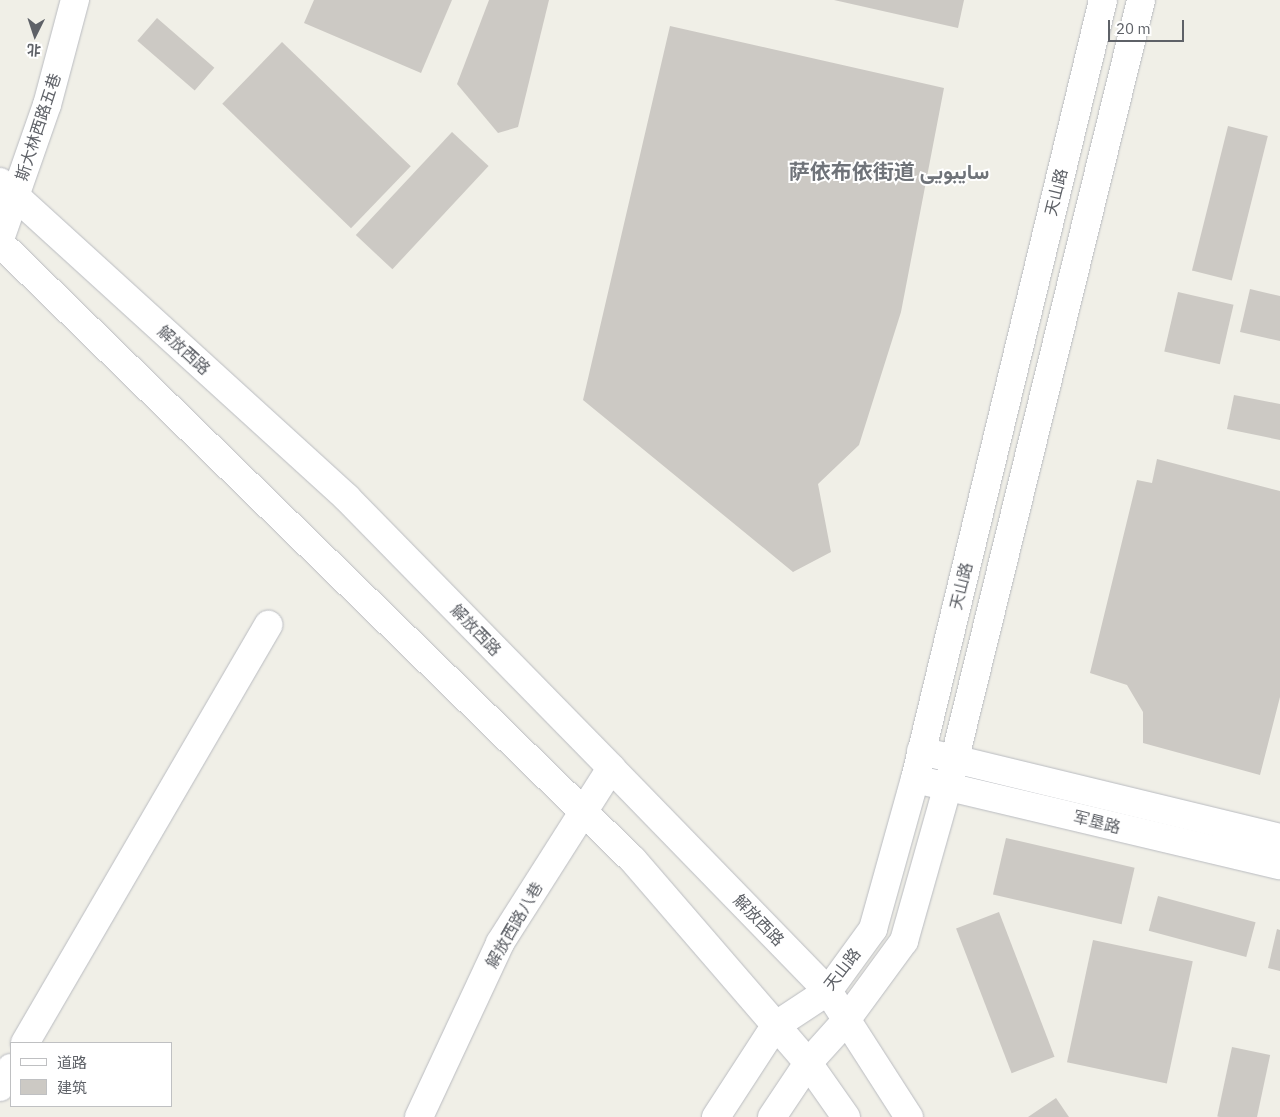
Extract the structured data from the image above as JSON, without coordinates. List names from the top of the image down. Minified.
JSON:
{"streets":{"main road":["斯大林西路五巷","天山路","解放西路","军垦路","解放西路八巷"]},"crossings":[["斯大林西路五巷","解放西路"],["天山路","解放西路"],["天山路","军垦路"],["解放西路","解放西路八巷"]],"districts":["萨依布依街道 سايبويى"],"legend":["道路","建筑"],"scale_bar":"20 m","north":"bottom"}
